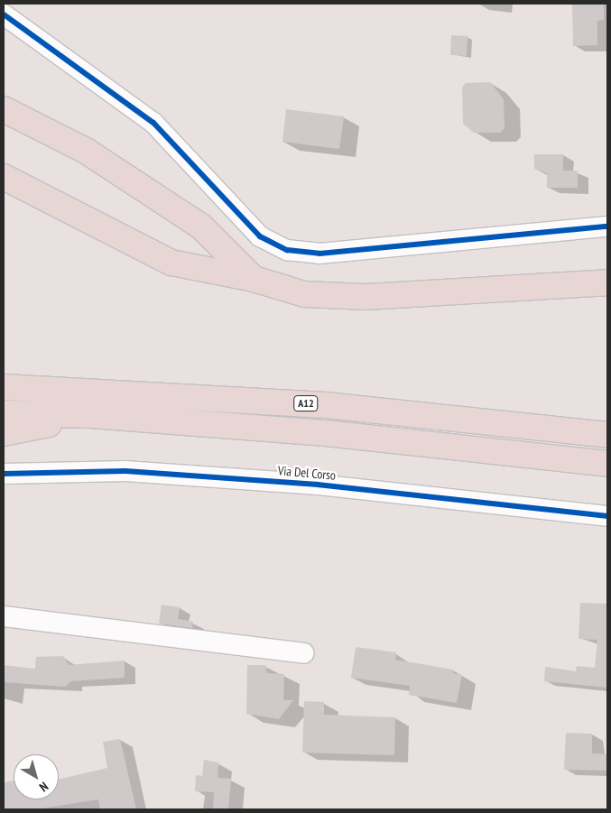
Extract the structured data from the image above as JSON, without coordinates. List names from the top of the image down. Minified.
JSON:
{"streets":{"highway":["A12"],"street":["Via Del Corso"]},"north":"bottom right"}
